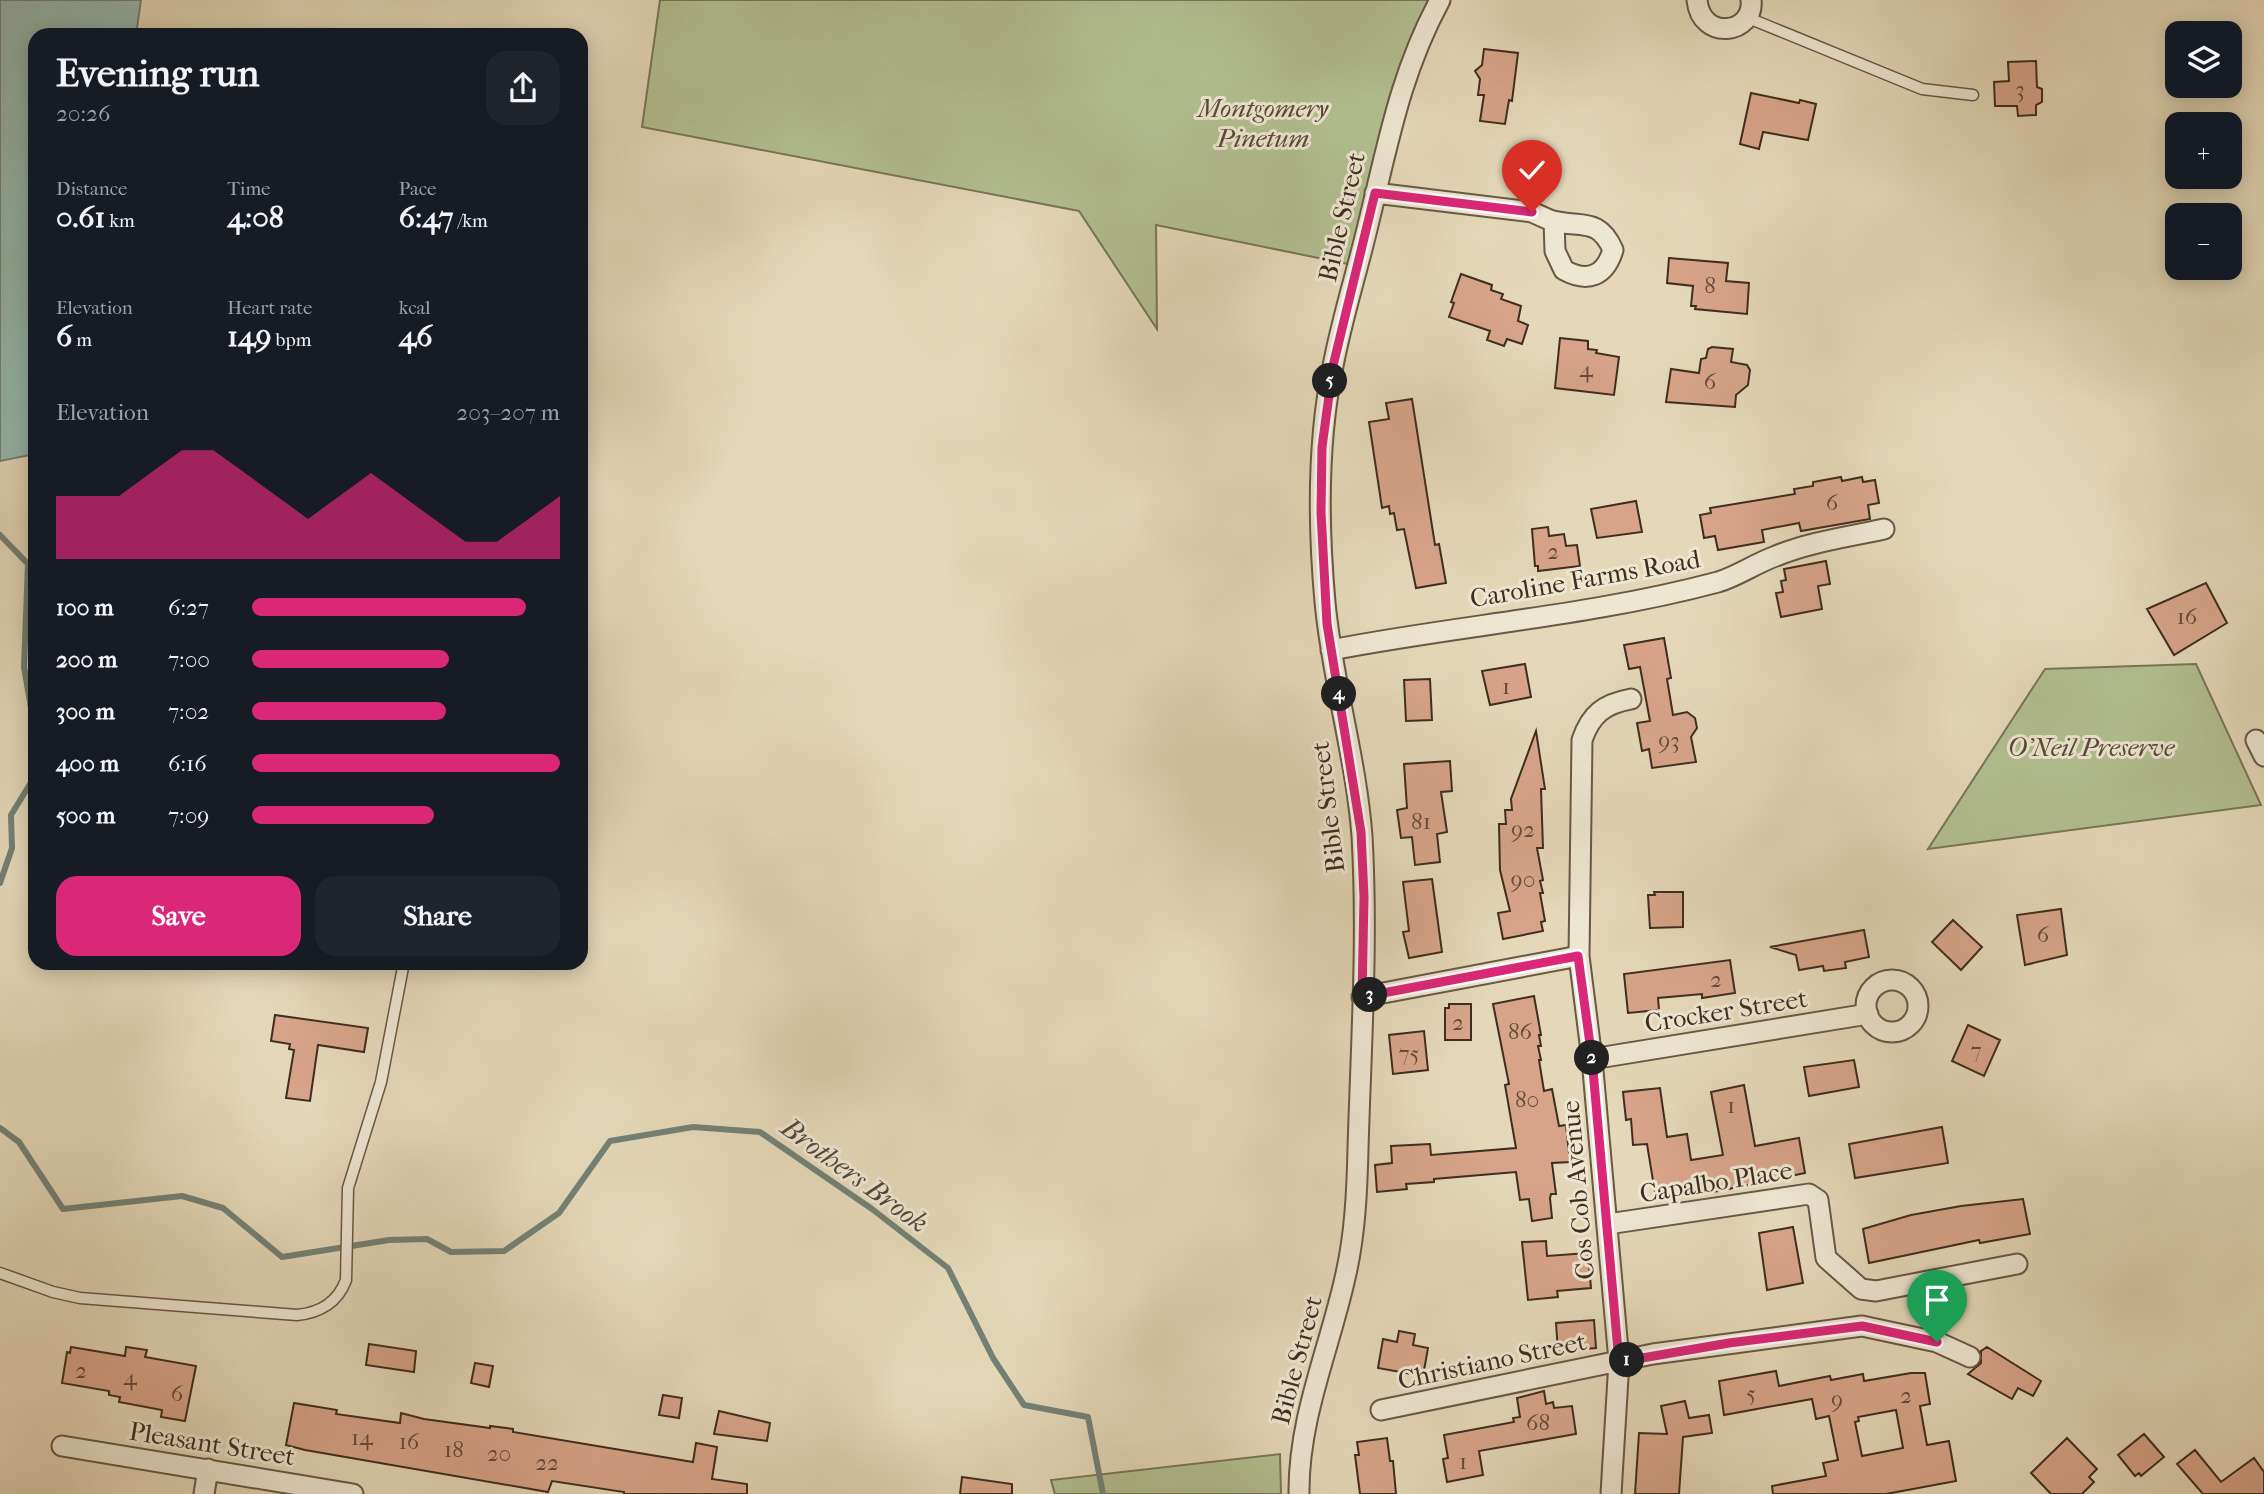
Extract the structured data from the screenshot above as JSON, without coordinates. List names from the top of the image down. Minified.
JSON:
{"streets":{"street":["Bible Street","Caroline Farms Road","Crocker Street","Capalbo Place","Cos Cob Avenue","Christiano Street","Pleasant Street"]},"crossings":[["Bible Street","Caroline Farms Road"],["Crocker Street","Cos Cob Avenue"],["Capalbo Place","Cos Cob Avenue"],["Cos Cob Avenue","Christiano Street"]],"water":["Brothers Brook"],"parks":["Montgomery Pinetum","O'Neil Preserve"],"house_numbers":["3","8","4","6","6","2","16","1","93","81","92","90","6","2","2","86","7","75","80","1","2","4","6","5","2","9","68","14","16","18","20","1","22"],"page":{"map_buttons":["+","−"],"heading":["Evening run","20:26"],"stats":[["Distance","0.61 km"],["Time","4:08"],["Pace","6:47 /km"],["Elevation","6 m"],["Heart rate","149 bpm"],["kcal","46"]],"pins":["5","4","3","2","1"],"chart":["Elevation","203–207 m"],"list":[{"name":"100 m","note":"6:27"},{"name":"200 m","note":"7:00"},{"name":"300 m","note":"7:02"},{"name":"400 m","note":"6:16"},{"name":"500 m","note":"7:09"}],"buttons":["Save","Share"]}}
